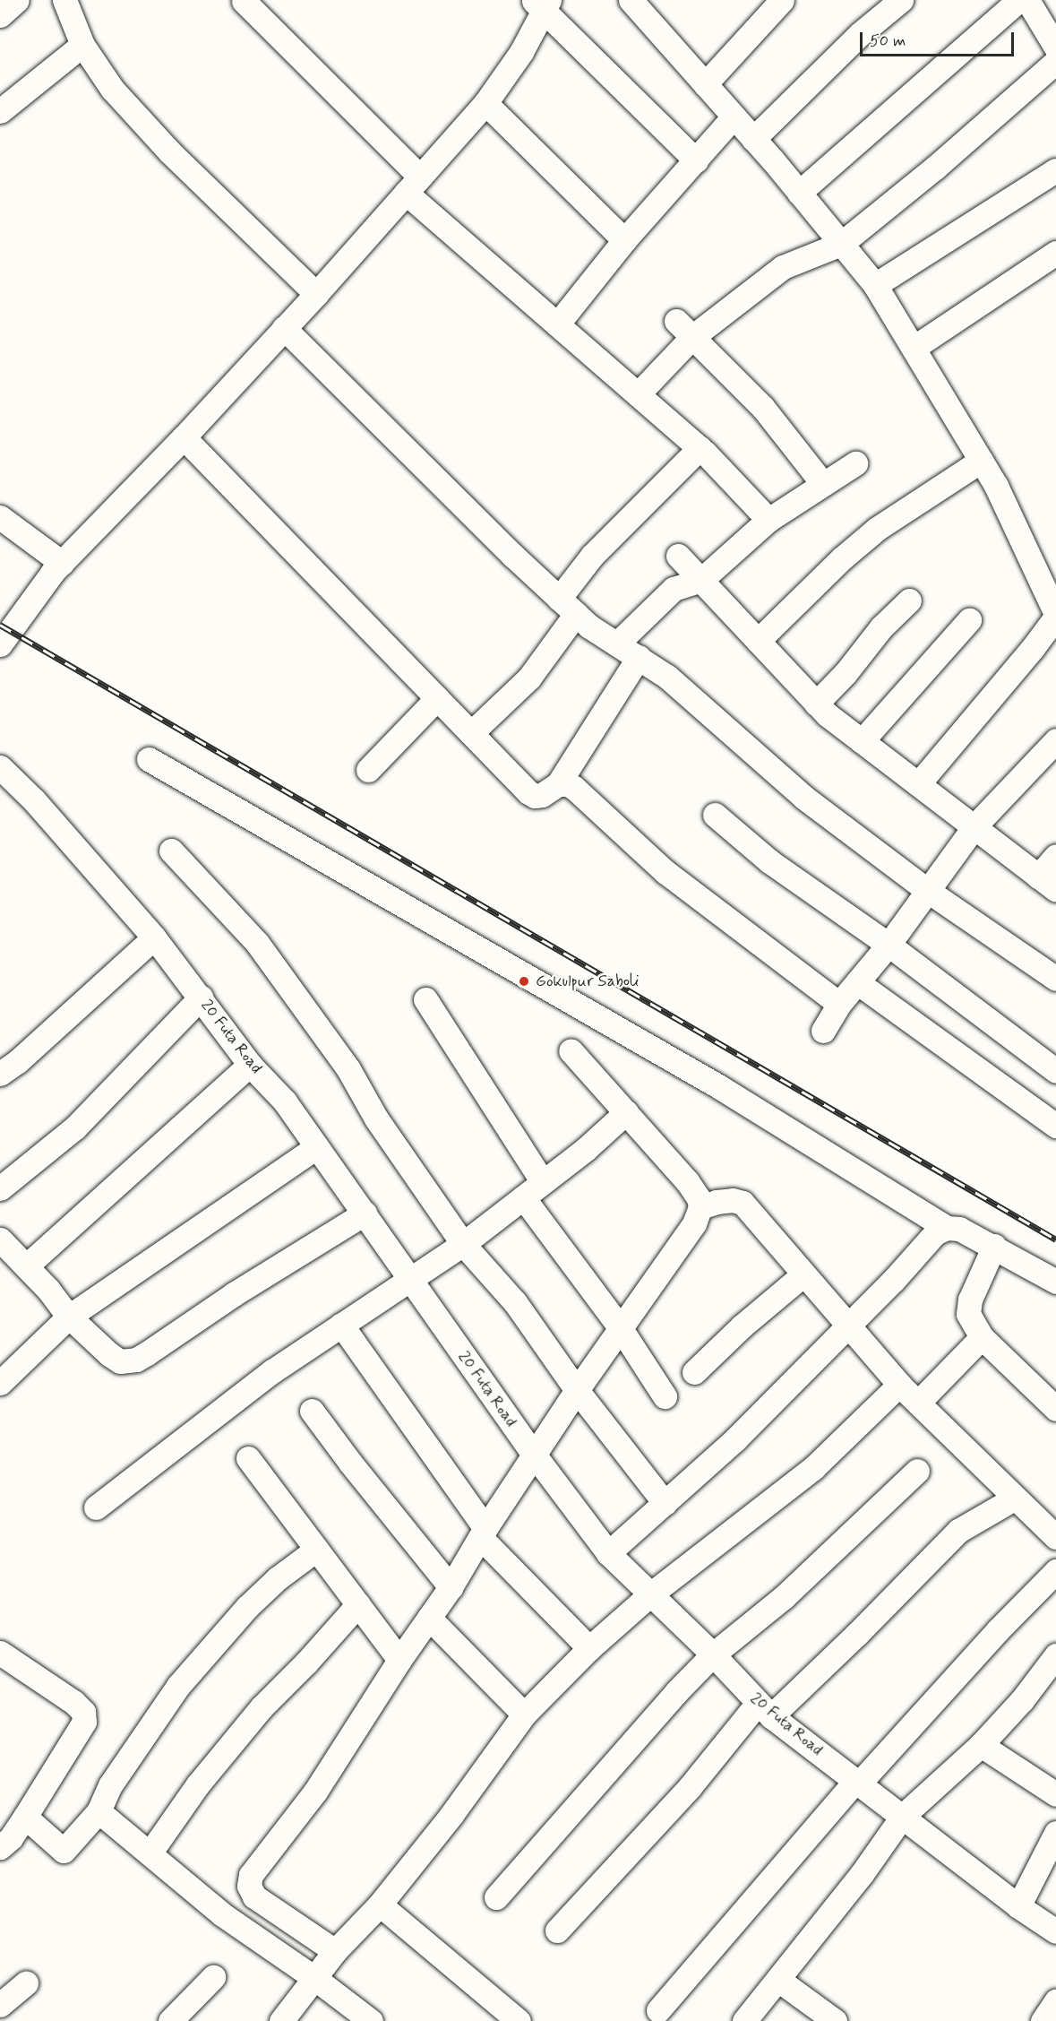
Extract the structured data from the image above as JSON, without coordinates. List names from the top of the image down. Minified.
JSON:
{"streets":{"street":["20 Futa Road"]},"places":["Gokulpur Saboli"],"scale_bar":"50 m"}
